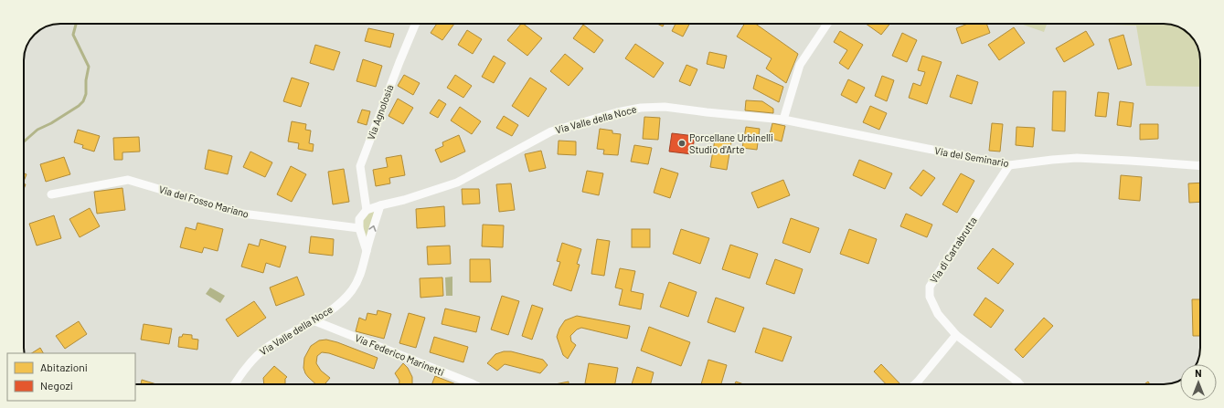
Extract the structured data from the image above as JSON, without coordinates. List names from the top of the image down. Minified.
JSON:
{"streets":{"street":["Via Agnolosia","Via Valle della Noce","Via del Seminario","Via del Fosso Mariano","Via di Cartabrutta","Via Federico Marinetti"]},"crossings":[["Via Agnolosia","Via Valle della Noce"],["Via Valle della Noce","Via del Seminario"],["Via Valle della Noce","Via Federico Marinetti"],["Via del Seminario","Via di Cartabrutta"]],"places":["Porcellane Urbinelli Studio d'Arte"],"legend":["Abitazioni","Negozi"],"north":"top"}
